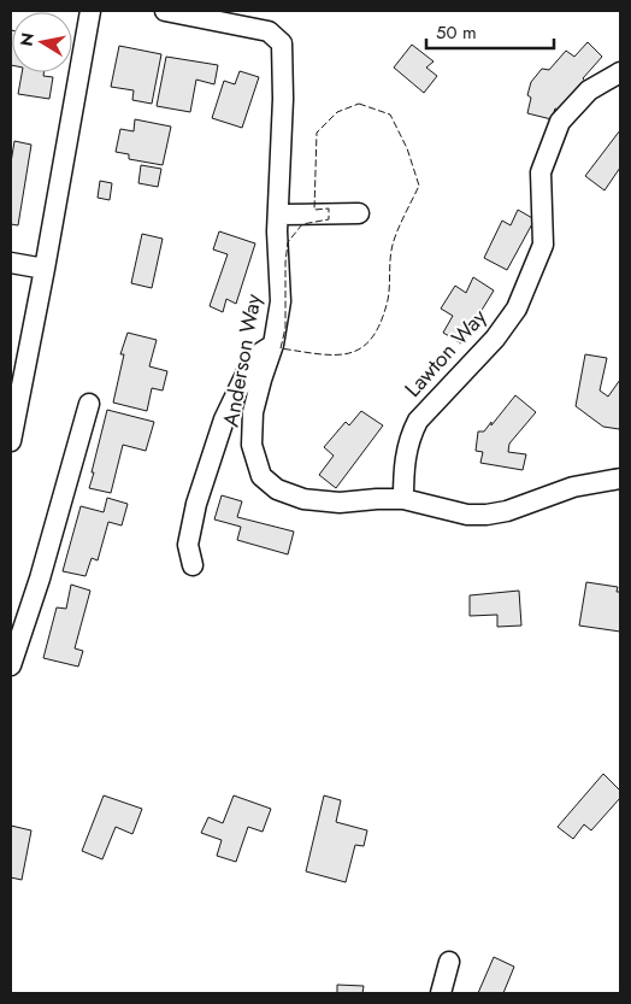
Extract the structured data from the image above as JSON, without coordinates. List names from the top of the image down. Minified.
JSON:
{"streets":{"street":["Lawton Way","Anderson Way"]},"crossings":[["Lawton Way","Anderson Way"]],"scale_bar":"50 m","north":"left"}
